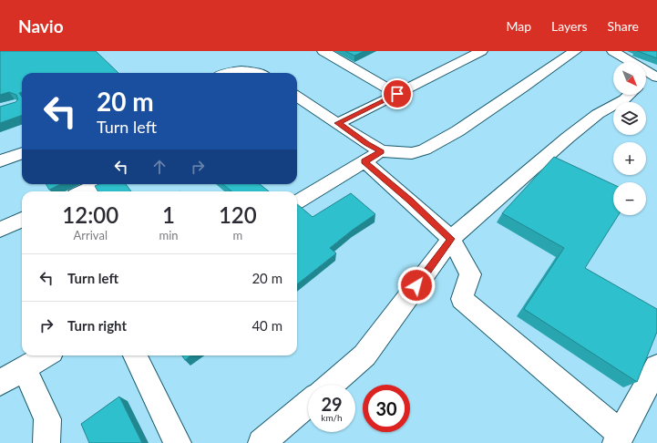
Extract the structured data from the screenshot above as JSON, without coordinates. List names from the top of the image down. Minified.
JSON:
{"north":"bottom right","page":{"header":"Navio","nav":["Map","Layers","Share"],"map_buttons":["+","−"],"turn":["20 m","Turn left"],"eta":["12:00","Arrival","1","min","120","m"],"list":[{"name":"Turn left","value":"20 m"},{"name":"Turn right","value":"40 m"}],"speed":"29 km/h","limit":"30"}}
